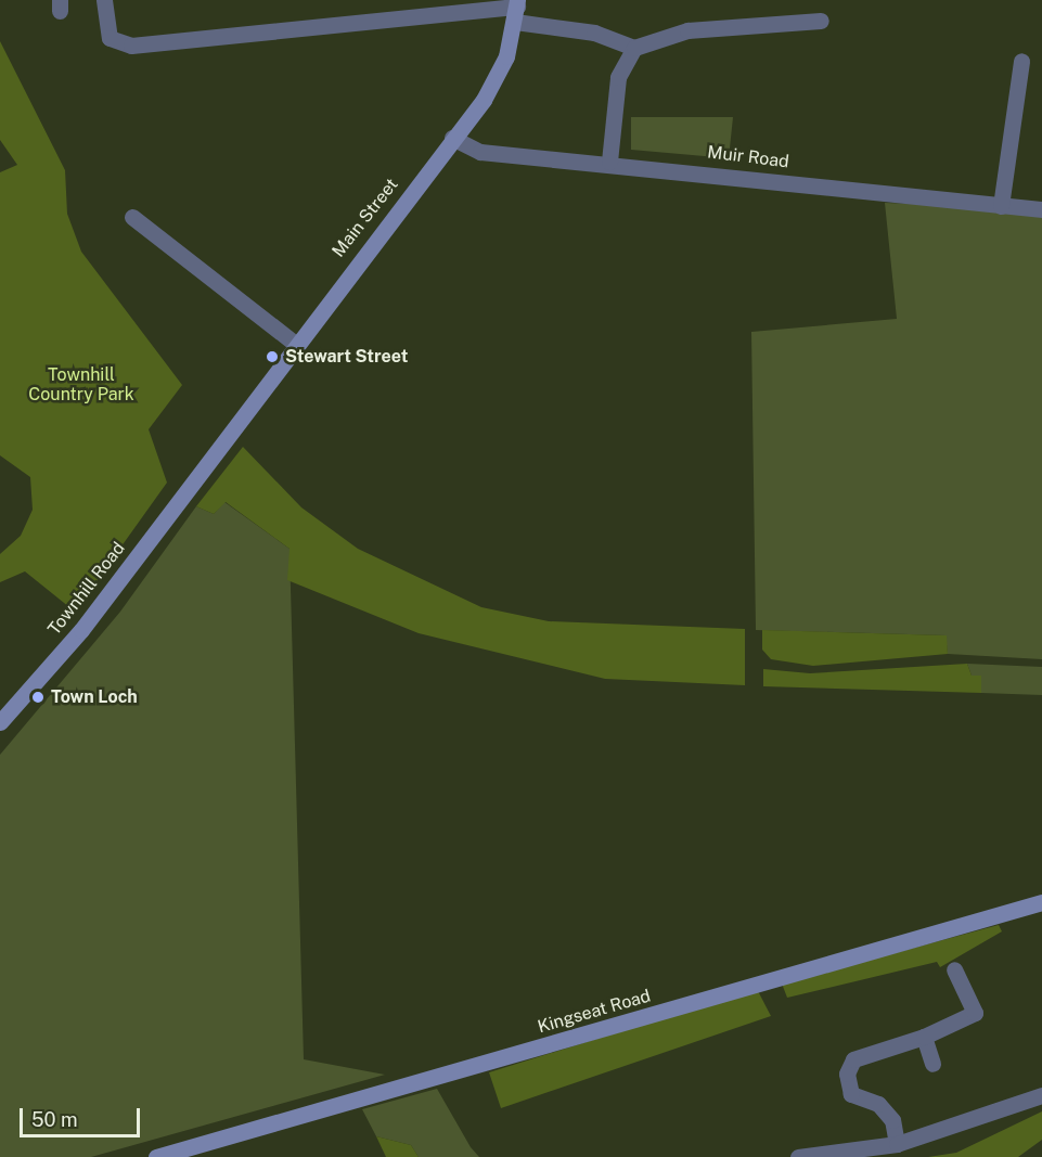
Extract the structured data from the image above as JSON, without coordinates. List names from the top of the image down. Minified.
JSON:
{"streets":{"street":["Muir Road","Main Street","Townhill Road","Kingseat Road"]},"crossings":[["Muir Road","Main Street"],["Main Street","Townhill Road"]],"parks":["Townhill Country Park"],"places":["Stewart Street","Town Loch"],"scale_bar":"50 m"}
